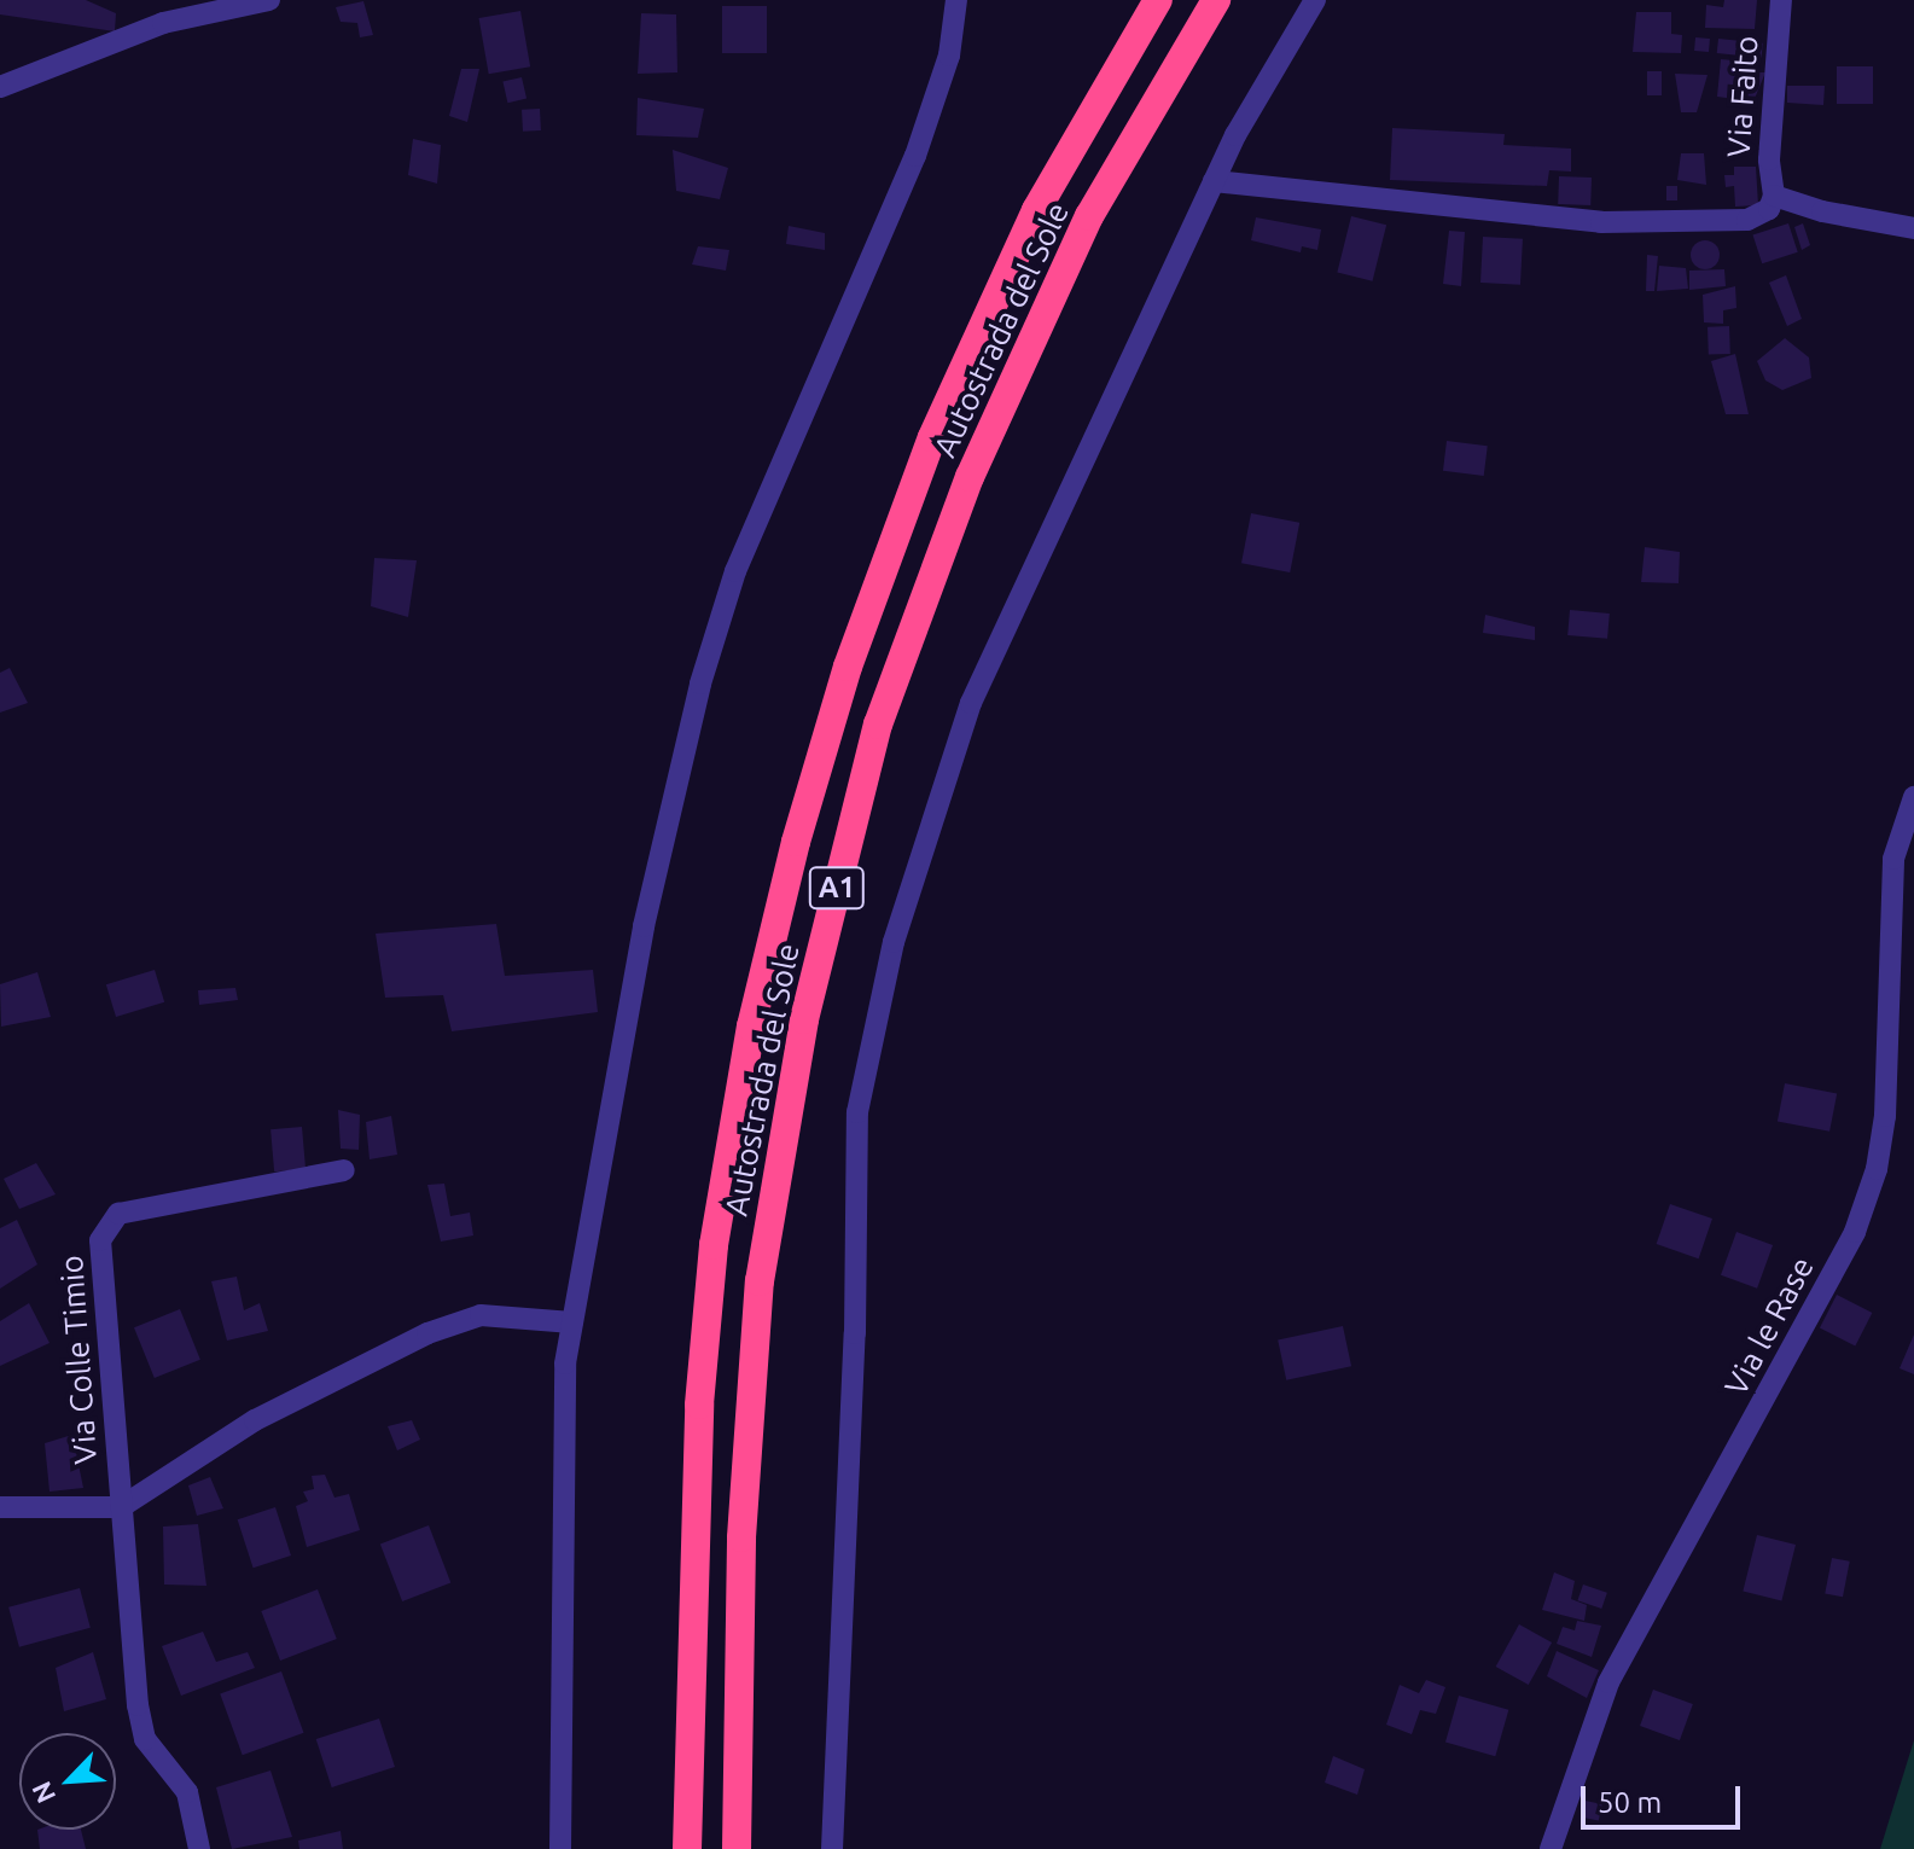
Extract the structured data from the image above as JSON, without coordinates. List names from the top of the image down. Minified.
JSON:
{"streets":{"highway":["Autostrada del Sole","A1"],"street":["Via Faito","Via le Rase","Via Colle Timio"]},"scale_bar":"50 m","north":"bottom left"}
